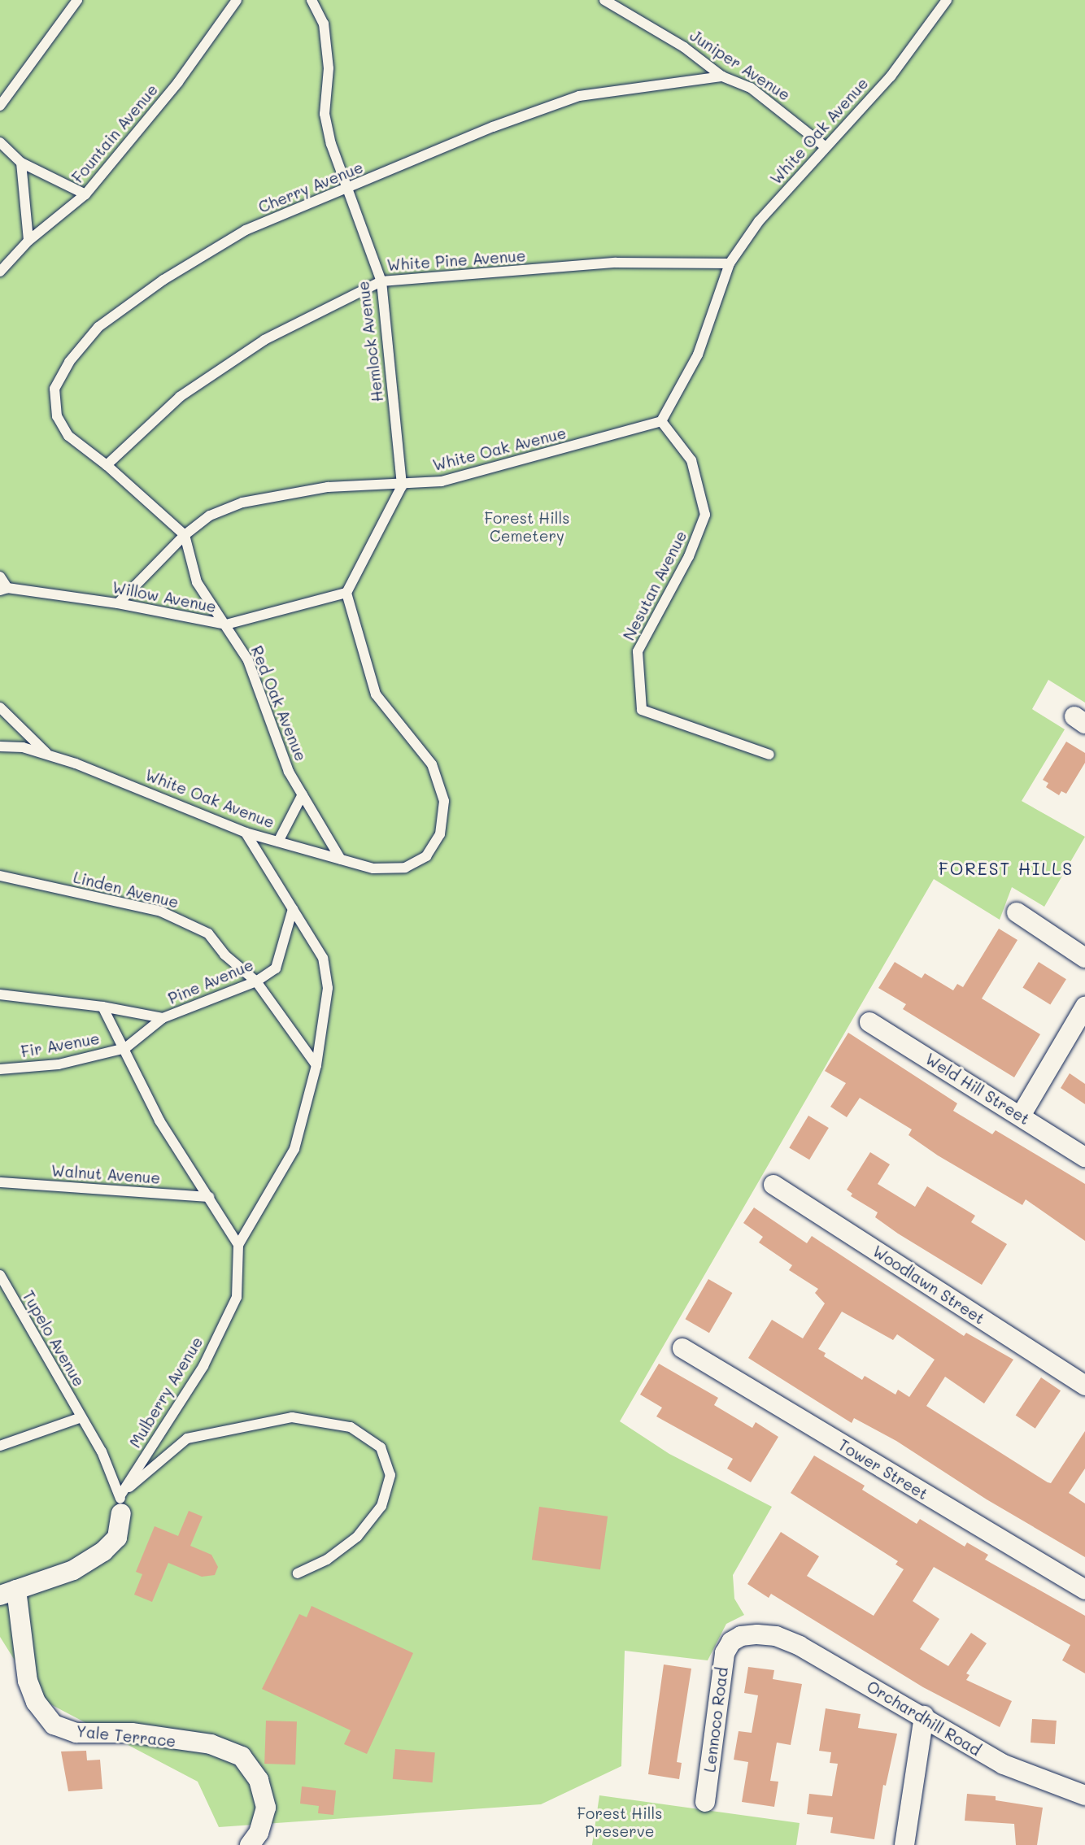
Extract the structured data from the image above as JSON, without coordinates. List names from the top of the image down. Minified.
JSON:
{"streets":{"street":["Weld Hill Street","Woodlawn Street","Tower Street","Orchardhill Road","Lennoco Road","Yale Terrace"],"lane":["Juniper Avenue","White Oak Avenue","Fountain Avenue","Cherry Avenue","White Pine Avenue","Hemlock Avenue","Nesutan Avenue","Willow Avenue","Red Oak Avenue","Linden Avenue","Pine Avenue","Fir Avenue","Walnut Avenue","Tupelo Avenue","Mulberry Avenue"]},"crossings":[["Juniper Avenue","White Oak Avenue"],["Juniper Avenue","Cherry Avenue"],["White Oak Avenue","White Pine Avenue"],["White Oak Avenue","Hemlock Avenue"],["White Oak Avenue","Nesutan Avenue"],["White Oak Avenue","Willow Avenue"],["White Oak Avenue","Red Oak Avenue"],["White Oak Avenue","Mulberry Avenue"],["Cherry Avenue","White Pine Avenue"],["Cherry Avenue","Hemlock Avenue"],["White Pine Avenue","Hemlock Avenue"],["Willow Avenue","Red Oak Avenue"],["Linden Avenue","Pine Avenue"],["Linden Avenue","Mulberry Avenue"],["Pine Avenue","Fir Avenue"],["Pine Avenue","Mulberry Avenue"],["Tupelo Avenue","Mulberry Avenue"],["Orchardhill Road","Lennoco Road"]],"districts":["FOREST HILLS"],"parks":["Forest Hills Cemetery","Forest Hills Preserve"]}
